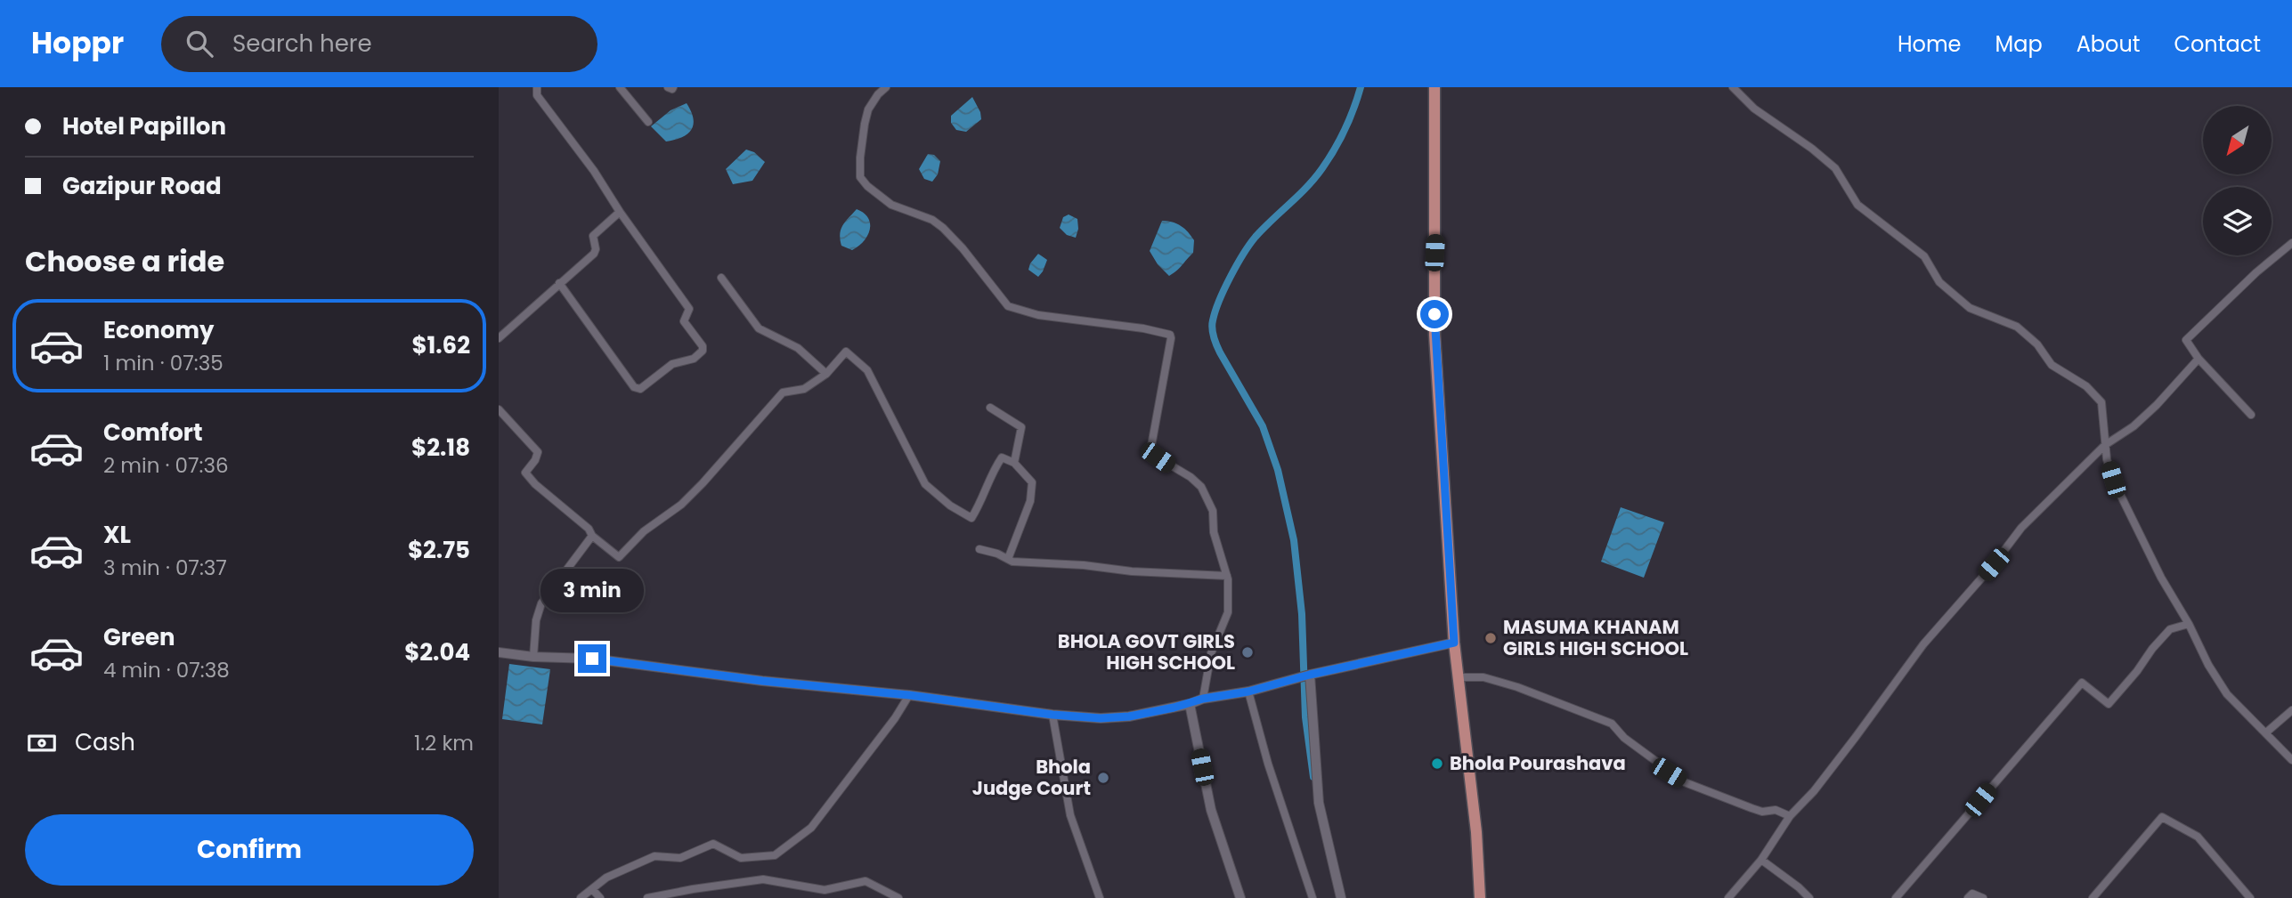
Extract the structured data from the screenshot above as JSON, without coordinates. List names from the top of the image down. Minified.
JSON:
{"places":["MASUMA KHANAM GIRLS HIGH SCHOOL","BHOLA GOVT GIRLS HIGH SCHOOL","Bhola Pourashava","Bhola Judge Court"],"north":"bottom left","page":{"header":"Hoppr","search":"Search here","nav":["Home","Map","About","Contact"],"banner":["Hotel Papillon","Gazipur Road"],"heading":"Choose a ride","list":[{"name":"Economy","note":"1 min · 07:35","value":"$1.62"},{"name":"Comfort","note":"2 min · 07:36","value":"$2.18"},{"name":"XL","note":"3 min · 07:37","value":"$2.75"},{"name":"Green","note":"4 min · 07:38","value":"$2.04"}],"bubble":"3 min","pay":["Cash","1.2 km"],"buttons":"Confirm"}}
